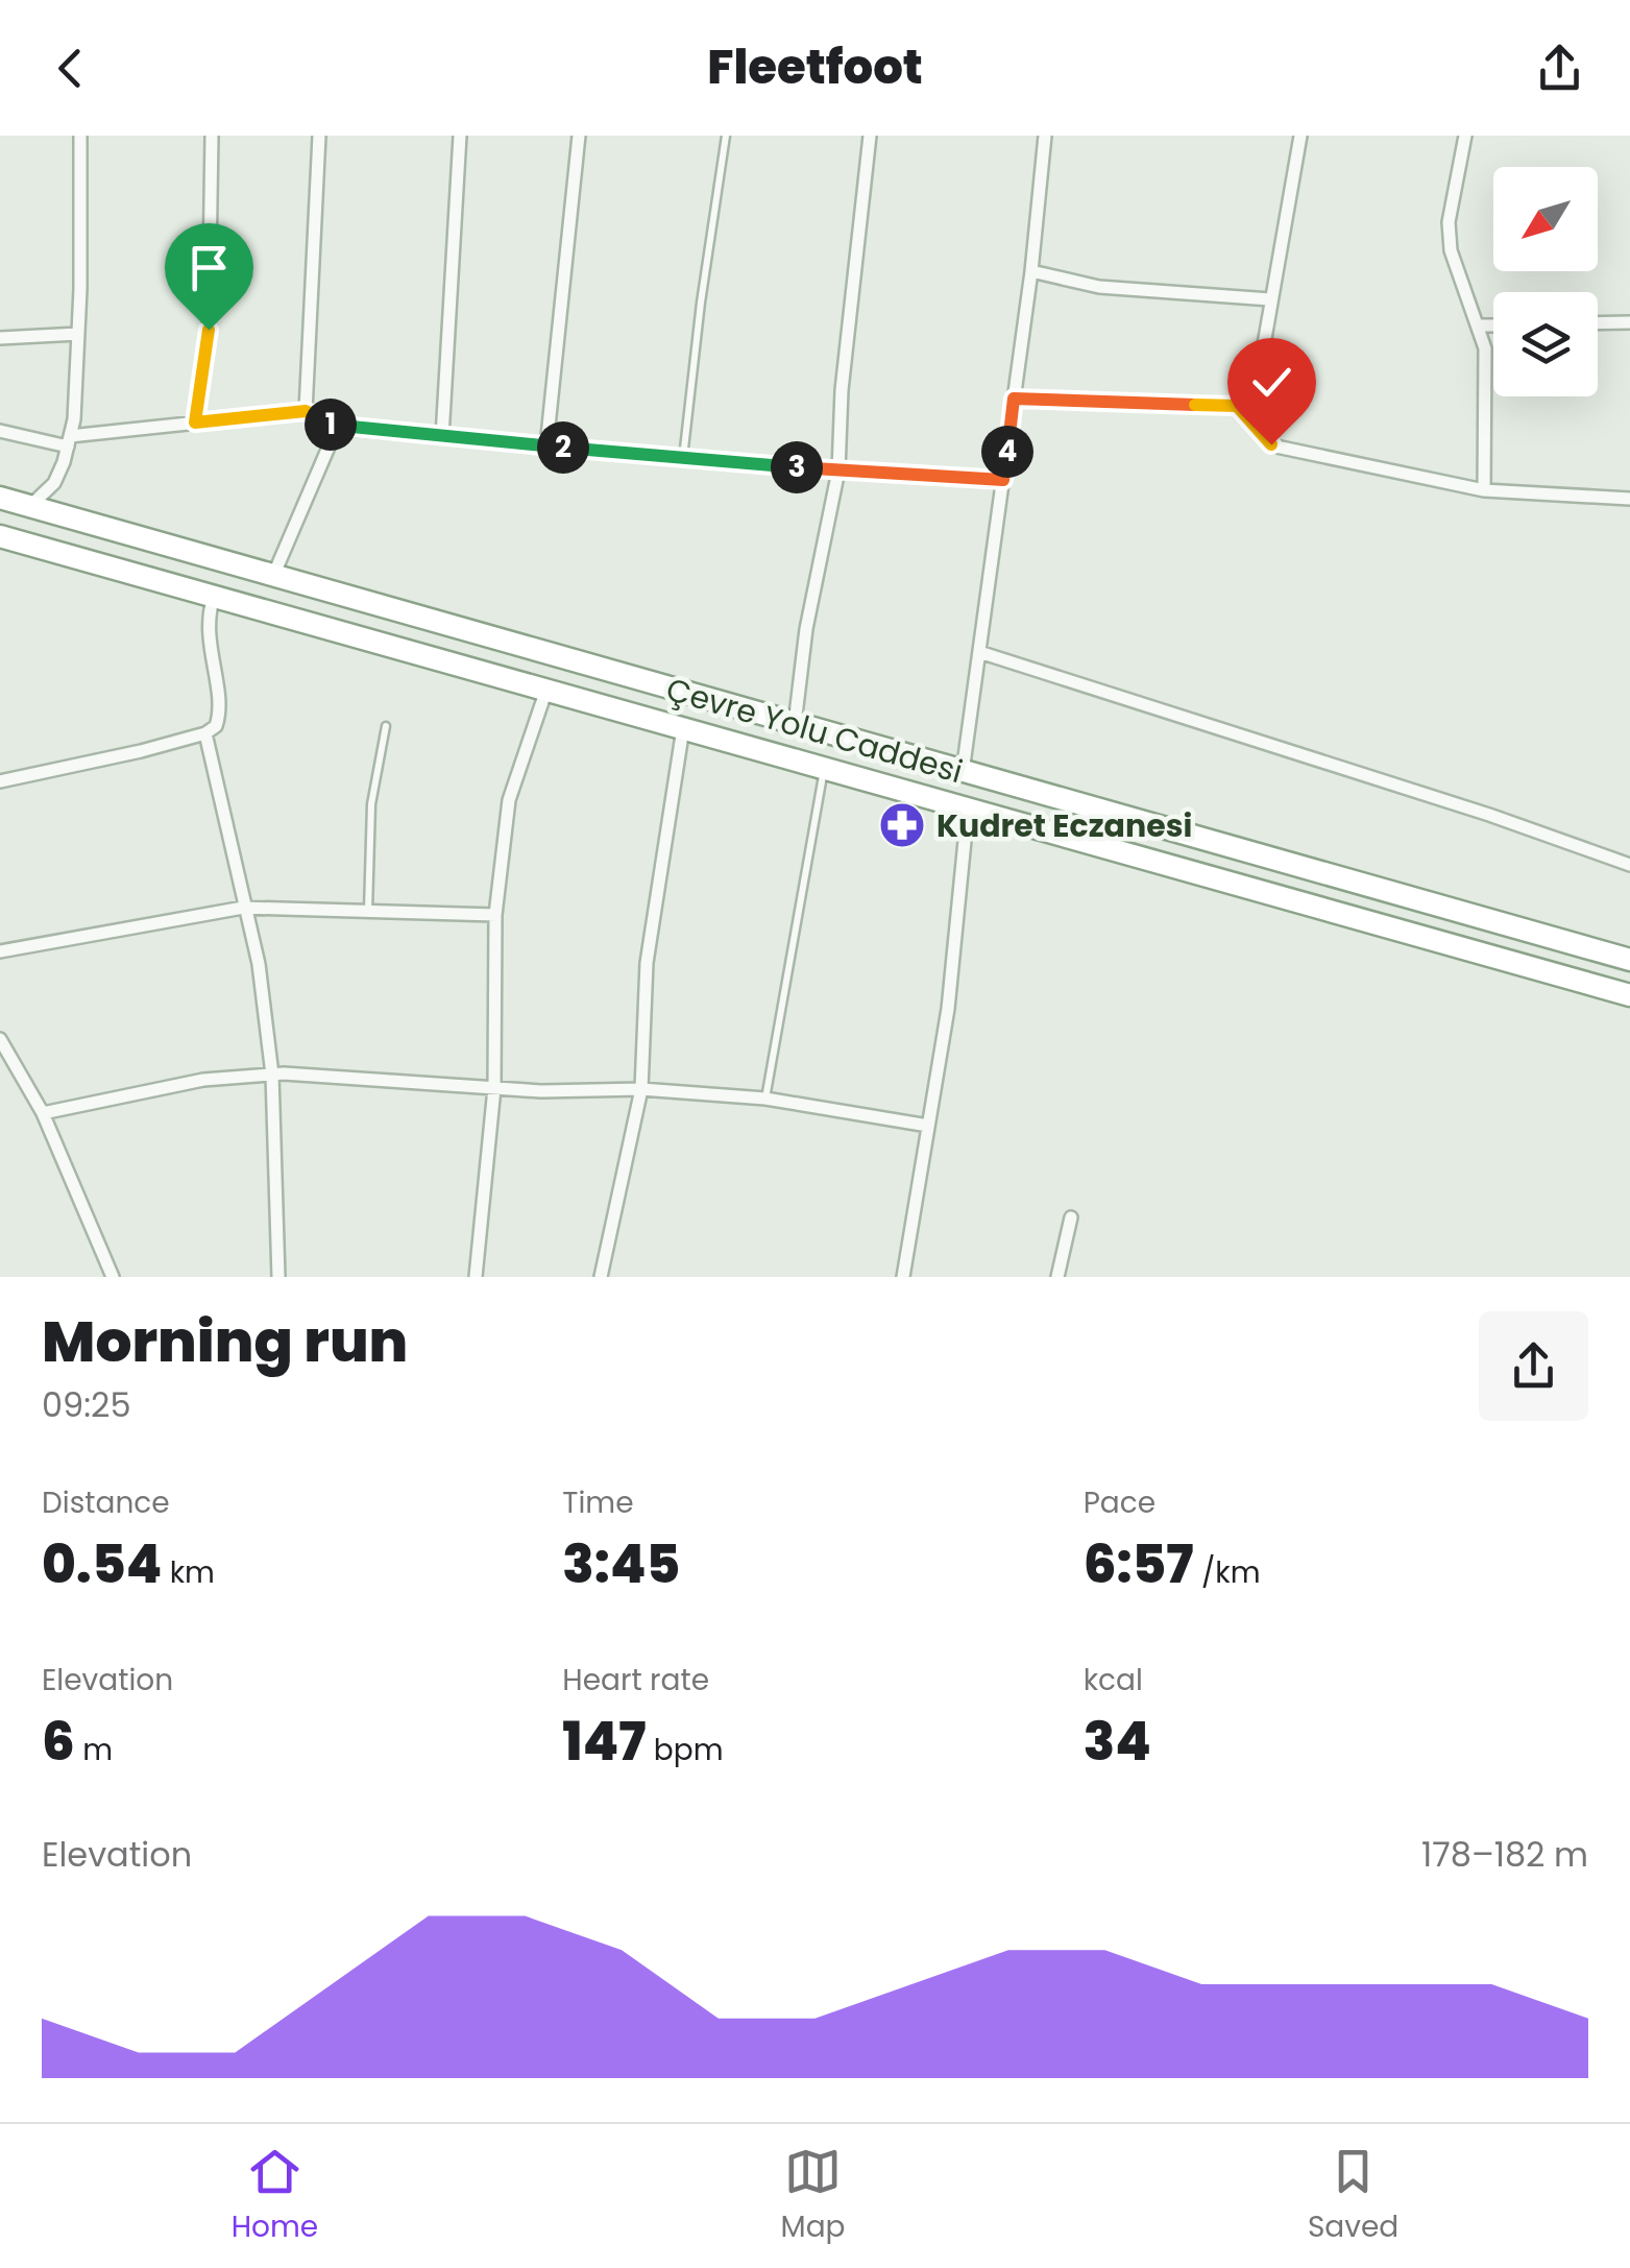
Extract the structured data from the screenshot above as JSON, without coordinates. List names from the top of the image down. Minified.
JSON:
{"streets":{"highway":["Çevre Yolu Caddesi"]},"places":{"pharmacy":["Kudret Eczanesi"]},"north":"bottom left","page":{"header":"Fleetfoot","pins":["1","2","4","3"],"heading":["Morning run","09:25"],"stats":[["Distance","0.54 km"],["Time","3:45"],["Pace","6:57 /km"],["Elevation","6 m"],["Heart rate","147 bpm"],["kcal","34"]],"chart":["Elevation","178–182 m"],"tabs":["Home","Map","Saved"]}}
